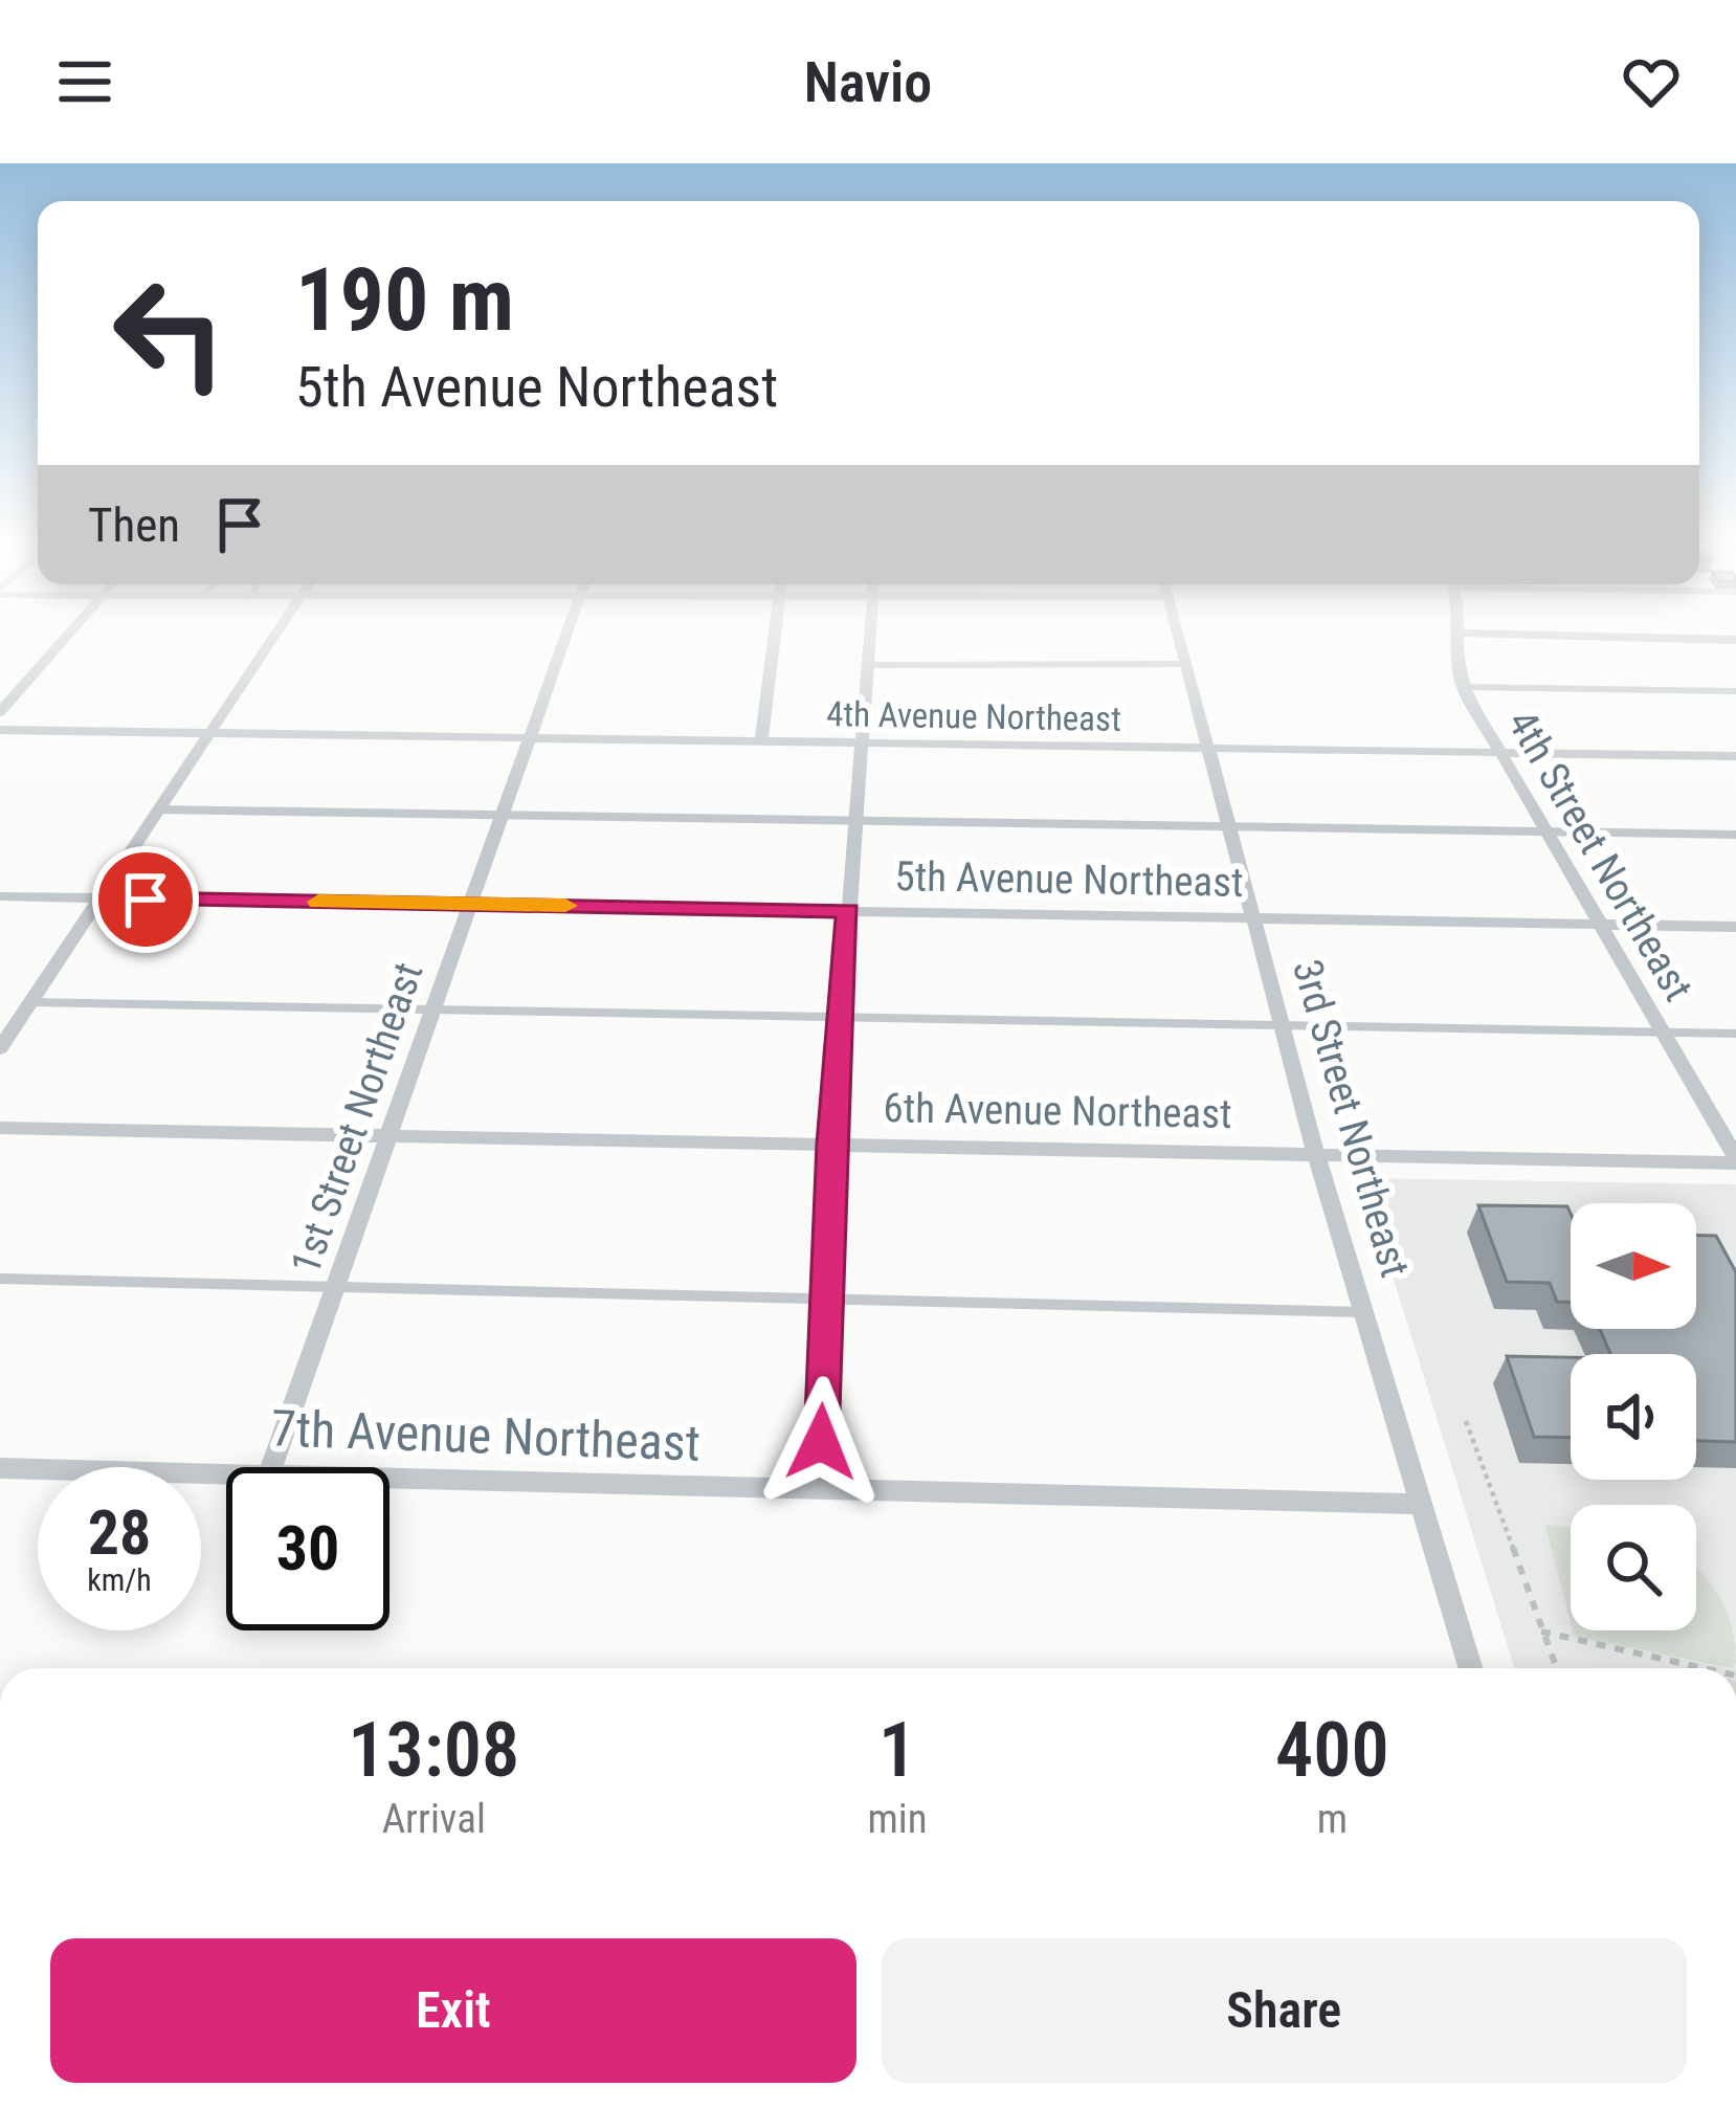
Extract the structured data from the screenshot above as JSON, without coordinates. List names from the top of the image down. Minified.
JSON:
{"streets":{"street":["4th Avenue Northeast","4th Street Northeast","5th Avenue Northeast","6th Avenue Northeast","1st Street Northeast","3rd Street Northeast","7th Avenue Northeast"]},"crossings":[["4th Avenue Northeast","4th Street Northeast"],["4th Avenue Northeast","1st Street Northeast"],["4th Avenue Northeast","3rd Street Northeast"],["4th Street Northeast","5th Avenue Northeast"],["4th Street Northeast","6th Avenue Northeast"],["5th Avenue Northeast","1st Street Northeast"],["5th Avenue Northeast","3rd Street Northeast"],["6th Avenue Northeast","1st Street Northeast"],["6th Avenue Northeast","3rd Street Northeast"],["3rd Street Northeast","7th Avenue Northeast"]],"north":"right","page":{"header":"Navio","turn":["190 m","5th Avenue Northeast"],"then":"Then","speed":"28 km/h","limit":"30","eta":["13:08","Arrival","1","min","400","m"],"buttons":["Exit","Share"]}}
